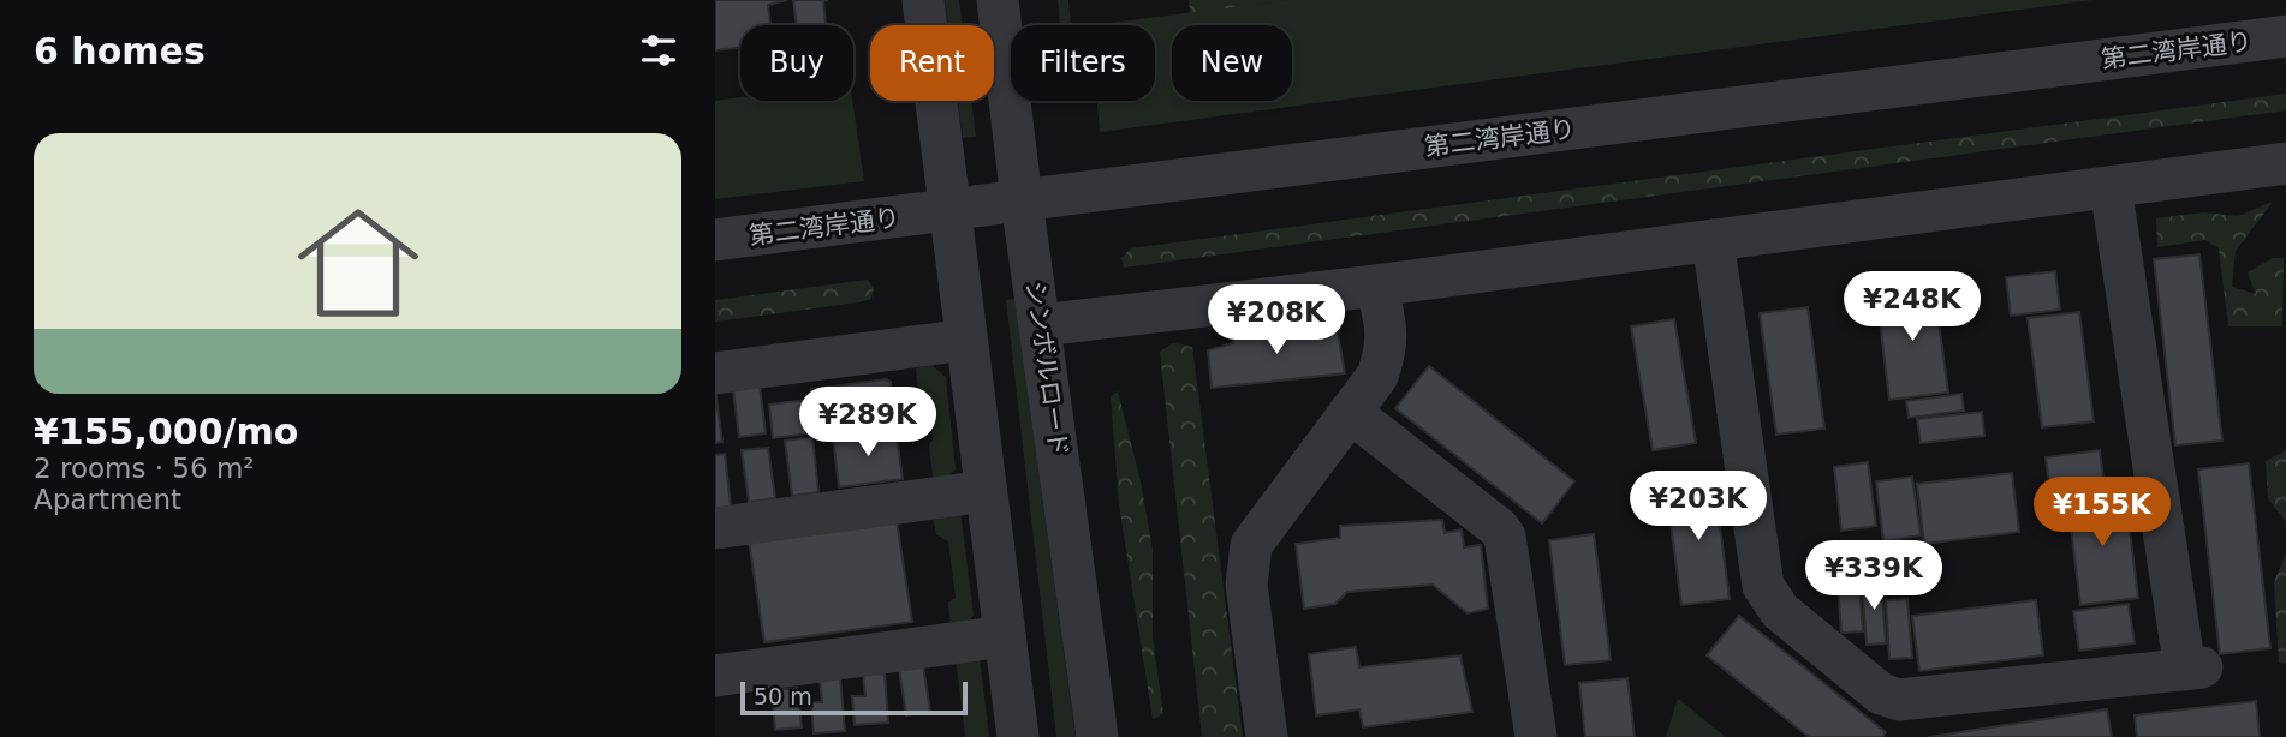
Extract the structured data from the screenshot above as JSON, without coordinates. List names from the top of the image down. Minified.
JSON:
{"streets":{"street":["第二湾岸通り","シンボルロード"]},"crossings":[["第二湾岸通り","シンボルロード"]],"scale_bar":"50 m","page":{"heading":"6 homes","chip":["Buy","Rent","Filters","New"],"list":[{"name":"¥155,000/mo","note":"2 rooms · 56 m² · Apartment"}],"price":["¥248K","¥208K","¥289K","¥203K","¥155K","¥339K"],"scale":"50 m"}}
